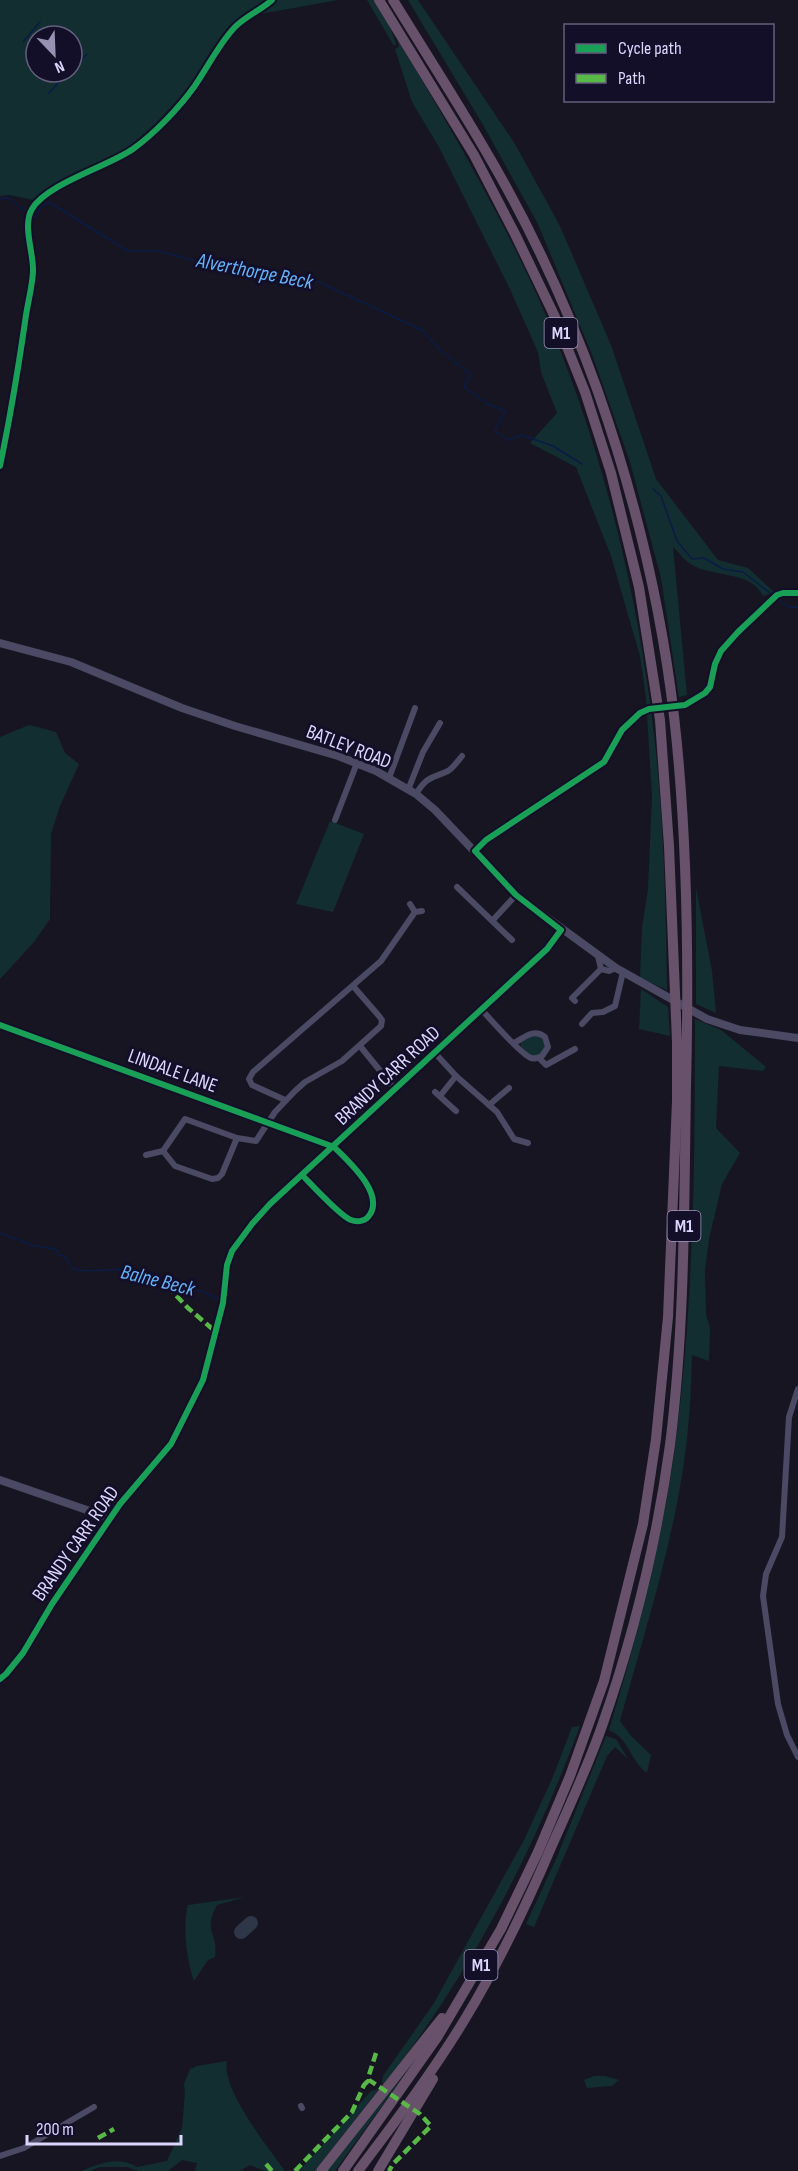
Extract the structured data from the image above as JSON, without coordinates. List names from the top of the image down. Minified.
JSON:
{"streets":{"highway":["M1"],"street":["BATLEY ROAD","LINDALE LANE","BRANDY CARR ROAD"]},"crossings":[["BATLEY ROAD","BRANDY CARR ROAD"],["LINDALE LANE","BRANDY CARR ROAD"]],"water":["Alverthorpe Beck","Balne Beck"],"legend":["Cycle path","Path"],"scale_bar":"200 m","north":"bottom right"}
